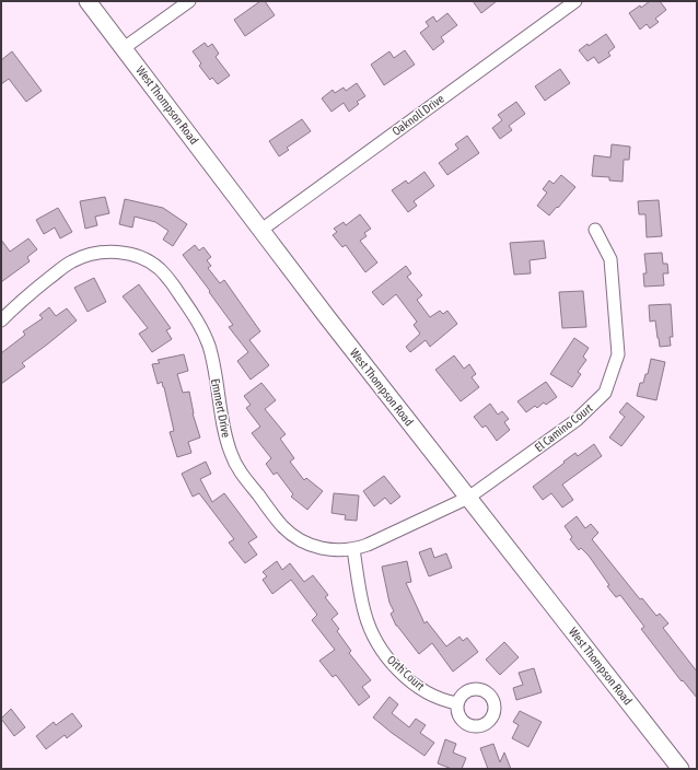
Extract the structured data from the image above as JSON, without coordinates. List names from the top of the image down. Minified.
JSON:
{"streets":{"main road":["West Thompson Road"],"street":["Oaknoll Drive","Emmert Drive","El Camino Court","Orth Court"]},"crossings":[["West Thompson Road","Oaknoll Drive"],["West Thompson Road","Emmert Drive"],["West Thompson Road","El Camino Court"],["Emmert Drive","El Camino Court"],["Emmert Drive","Orth Court"]]}
